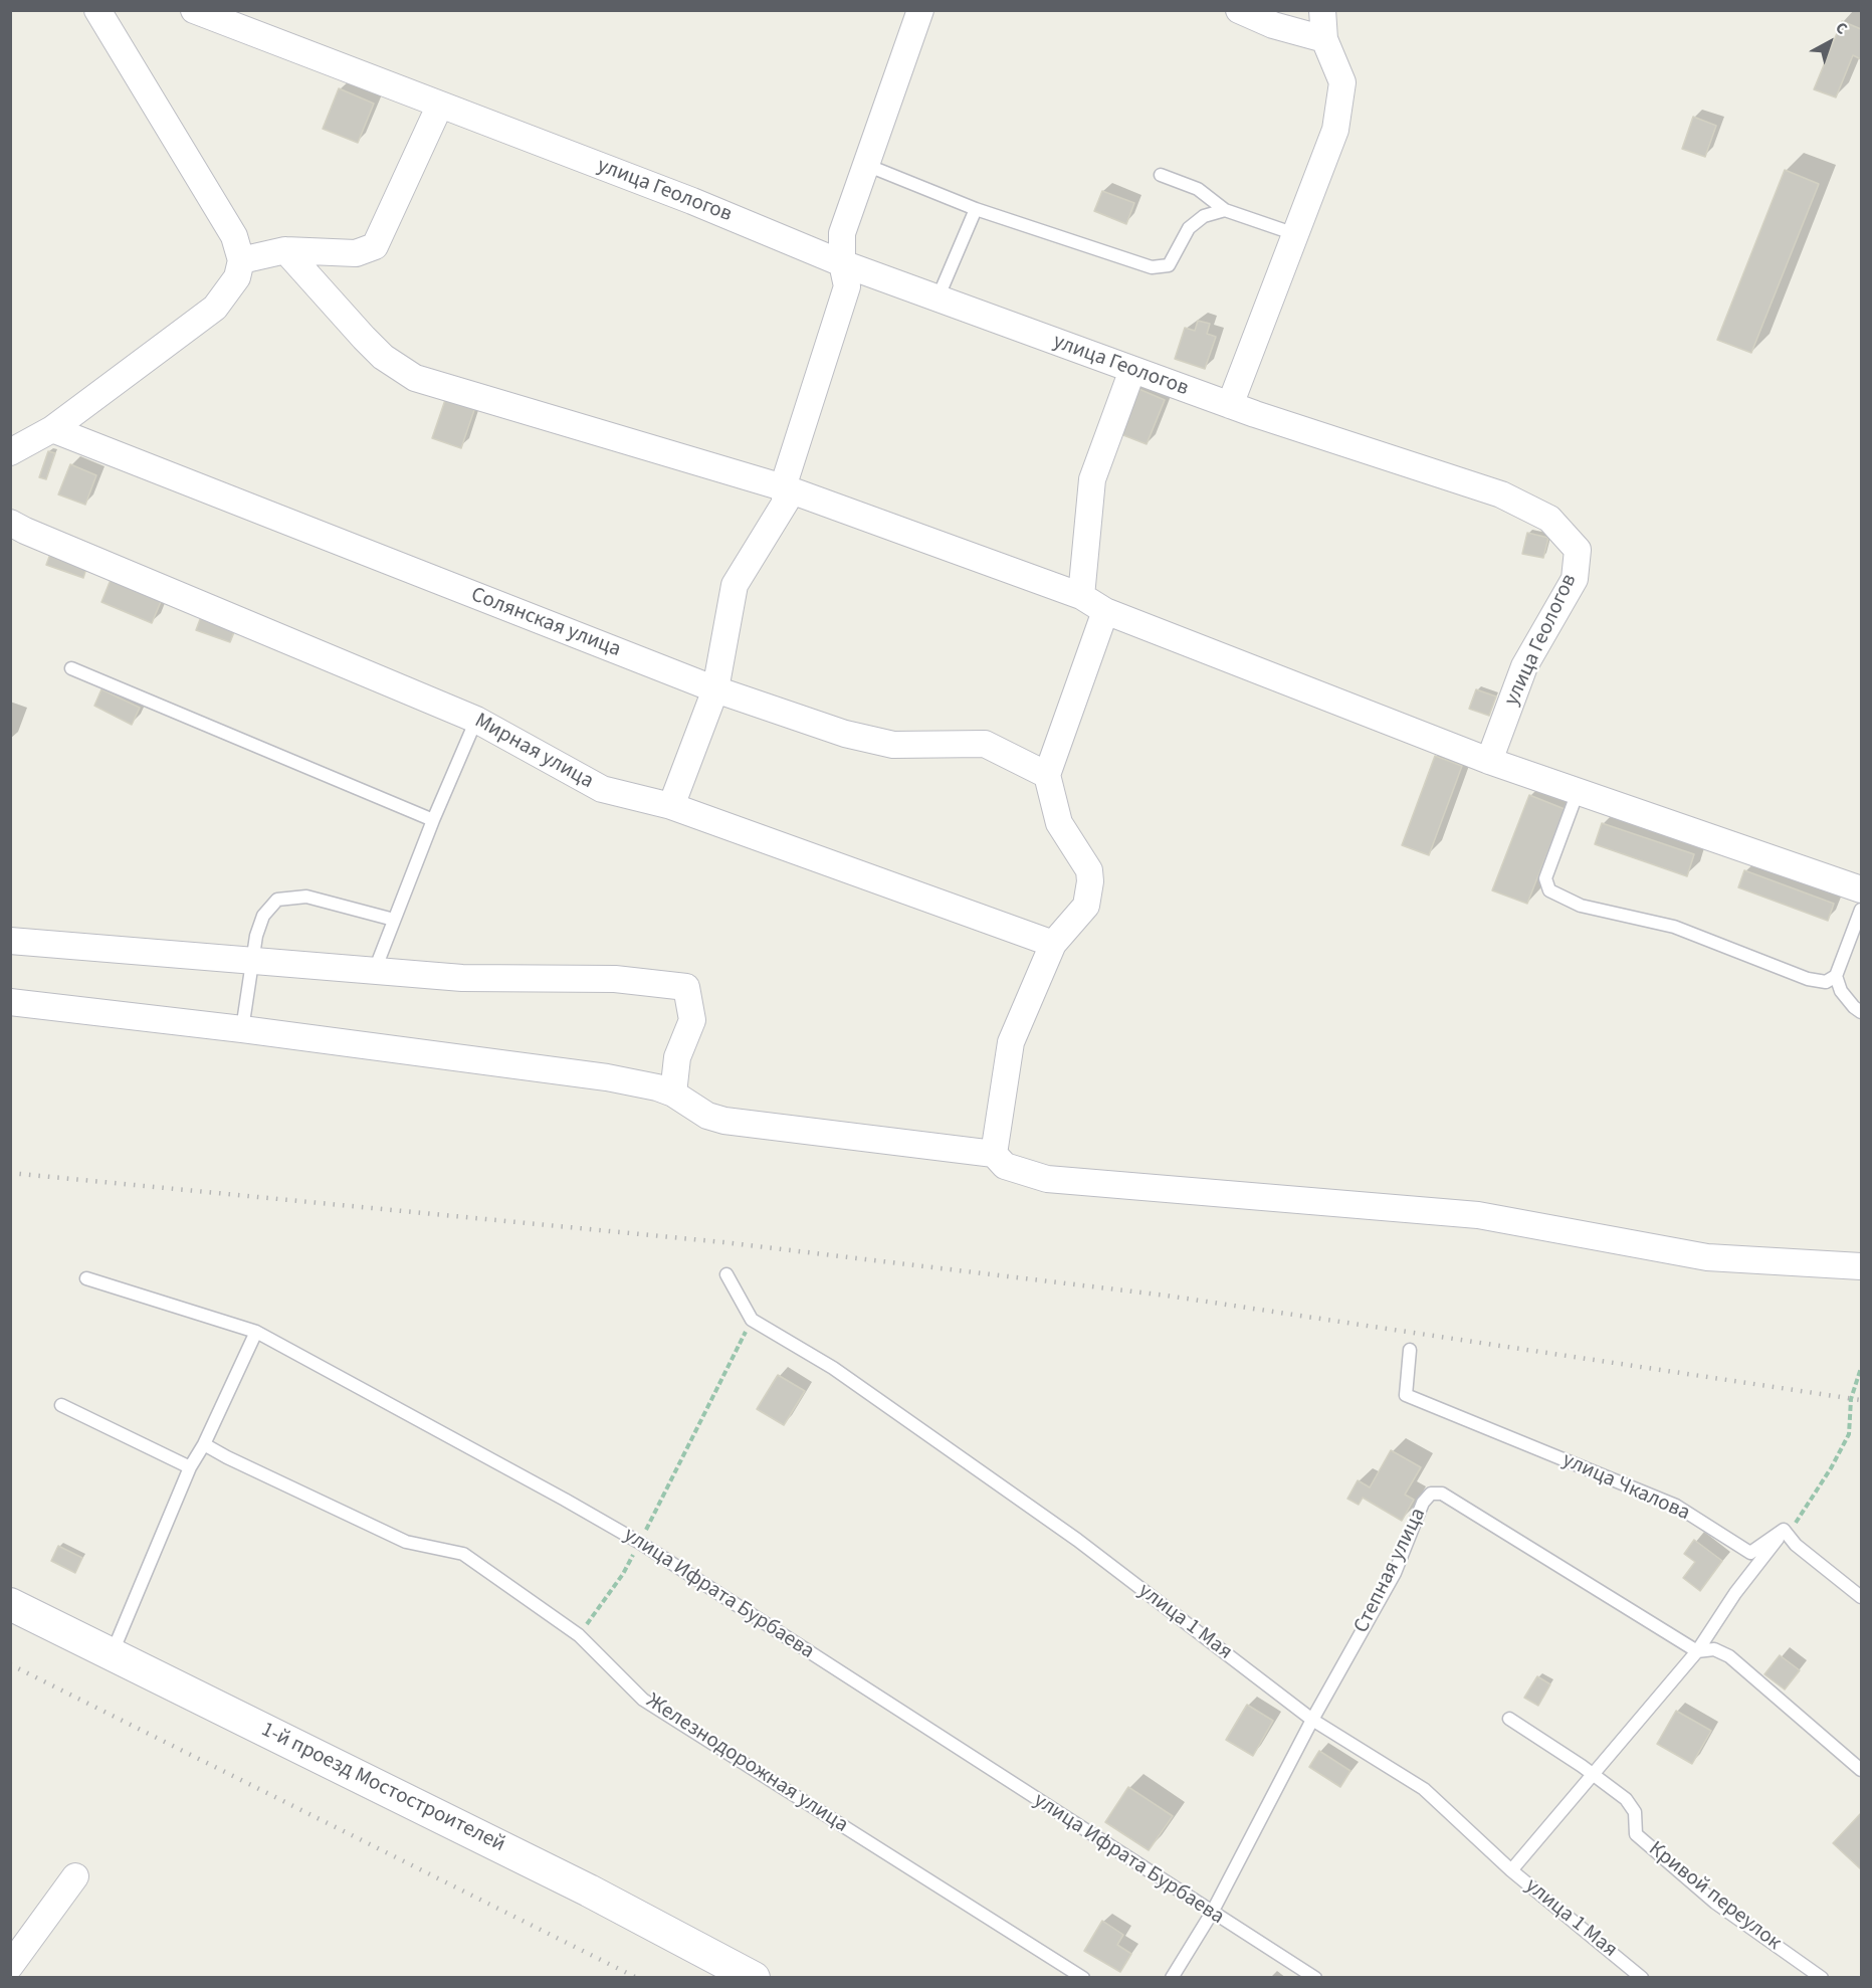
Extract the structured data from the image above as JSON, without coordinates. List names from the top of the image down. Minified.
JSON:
{"streets":{"street":["улица Геологов","Солянская улица","Мирная улица","1-й проезд Мостостроителей"],"lane":["улица Чкалова","Степная улица","улица Ифрата Бурбаева","улица 1 Мая","Железнодорожная улица","Кривой переулок"]},"crossings":[["Степная улица","улица Ифрата Бурбаева"],["Степная улица","улица 1 Мая"]],"north":"top right"}
